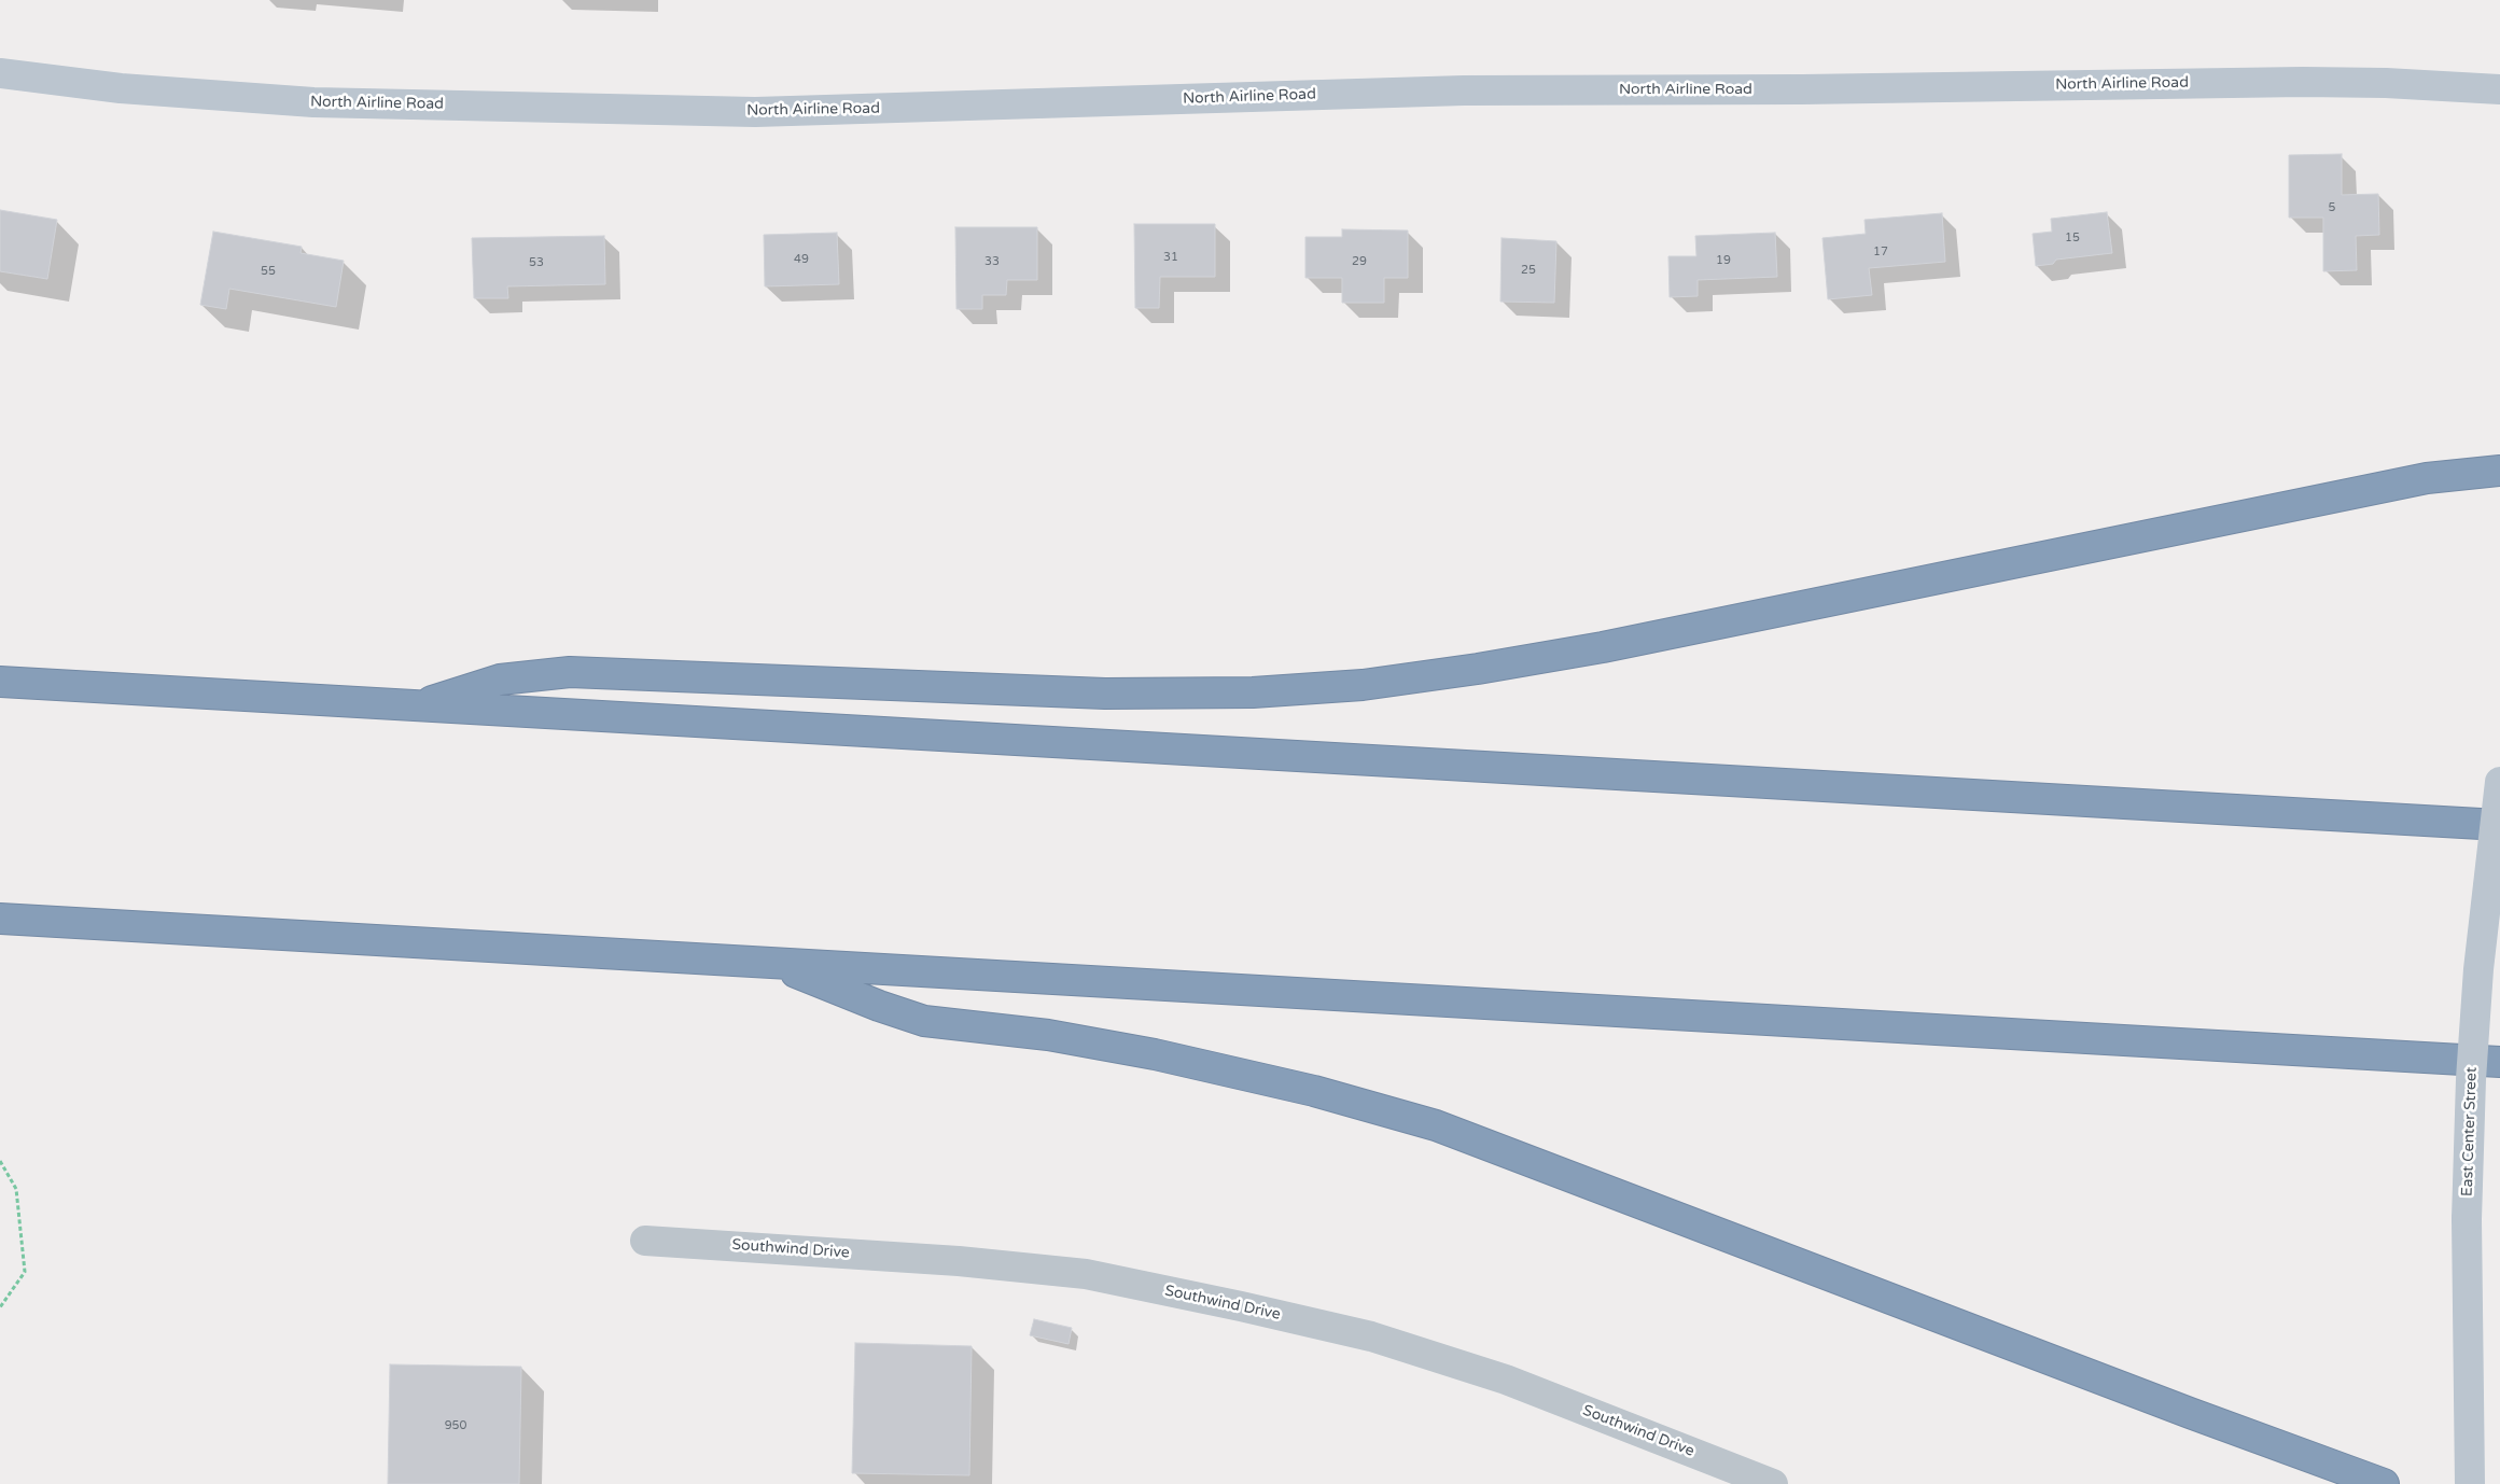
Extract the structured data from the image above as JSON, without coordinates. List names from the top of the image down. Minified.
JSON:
{"streets":{"main road":["North Airline Road","East Center Street"],"street":["Southwind Drive"]},"house_numbers":["5","15","17","31","49","19","33","29","53","25","55","950"]}
